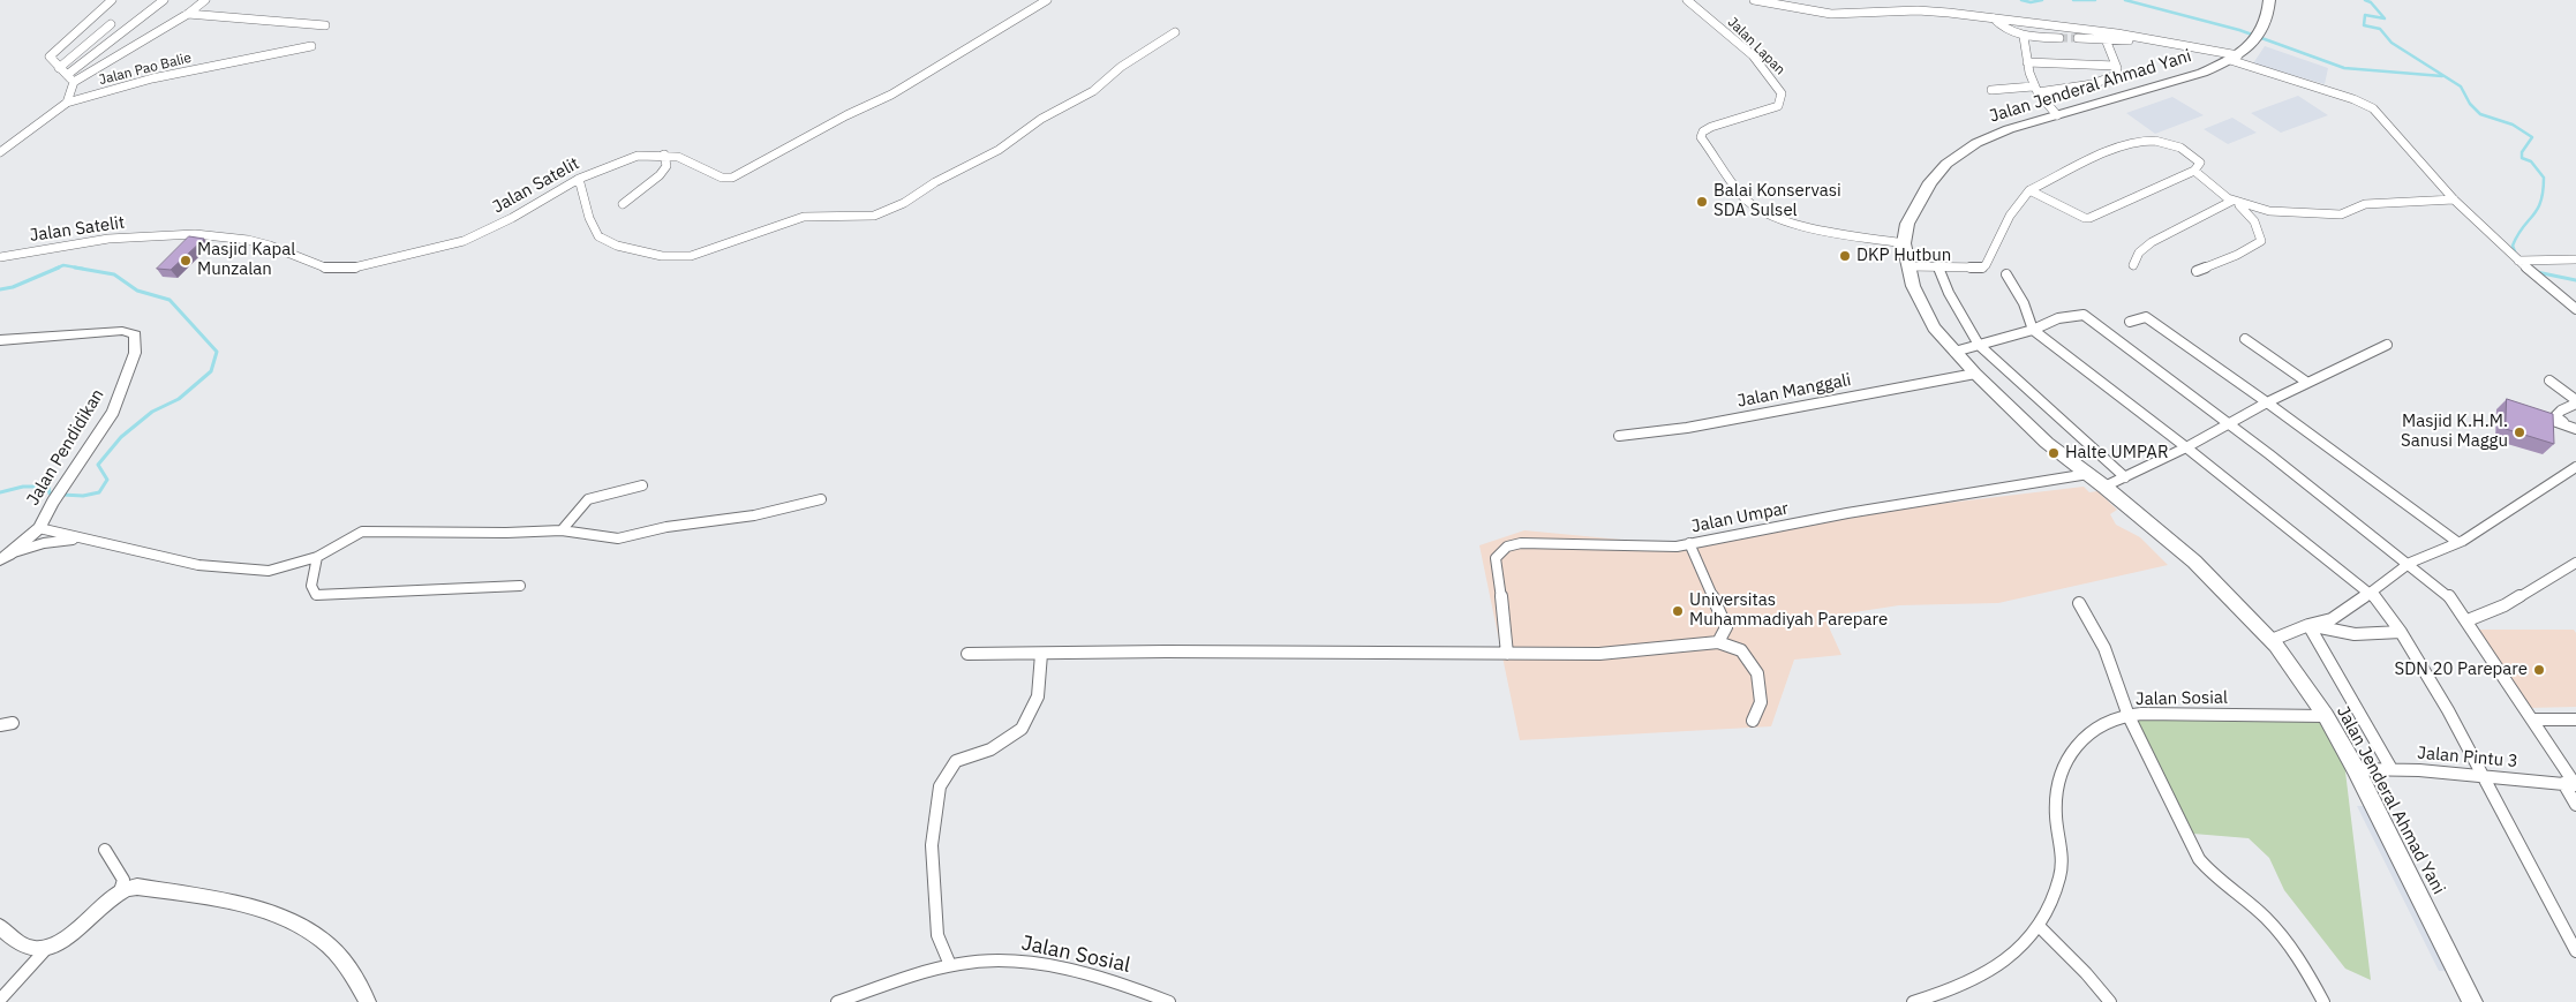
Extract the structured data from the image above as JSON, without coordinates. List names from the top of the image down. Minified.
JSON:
{"streets":{"highway":["Jalan Jenderal Ahmad Yani"],"street":["Jalan Lapan","Jalan Pao Balie","Jalan Satelit","Jalan Manggali","Jalan Pendidikan","Jalan Umpar","Jalan Sosial","Jalan Pintu 3"]},"crossings":[["Jalan Lapan","Jalan Jenderal Ahmad Yani"],["Jalan Jenderal Ahmad Yani","Jalan Manggali"],["Jalan Jenderal Ahmad Yani","Jalan Umpar"],["Jalan Jenderal Ahmad Yani","Jalan Sosial"],["Jalan Jenderal Ahmad Yani","Jalan Pintu 3"]],"places":["Balai Konservasi SDA Sulsel","DKP Hutbun","Masjid Kapal Munzalan","Masjid K.H.M. Sanusi Maggu","Halte UMPAR","Universitas Muhammadiyah Parepare","SDN 20 Parepare"]}
